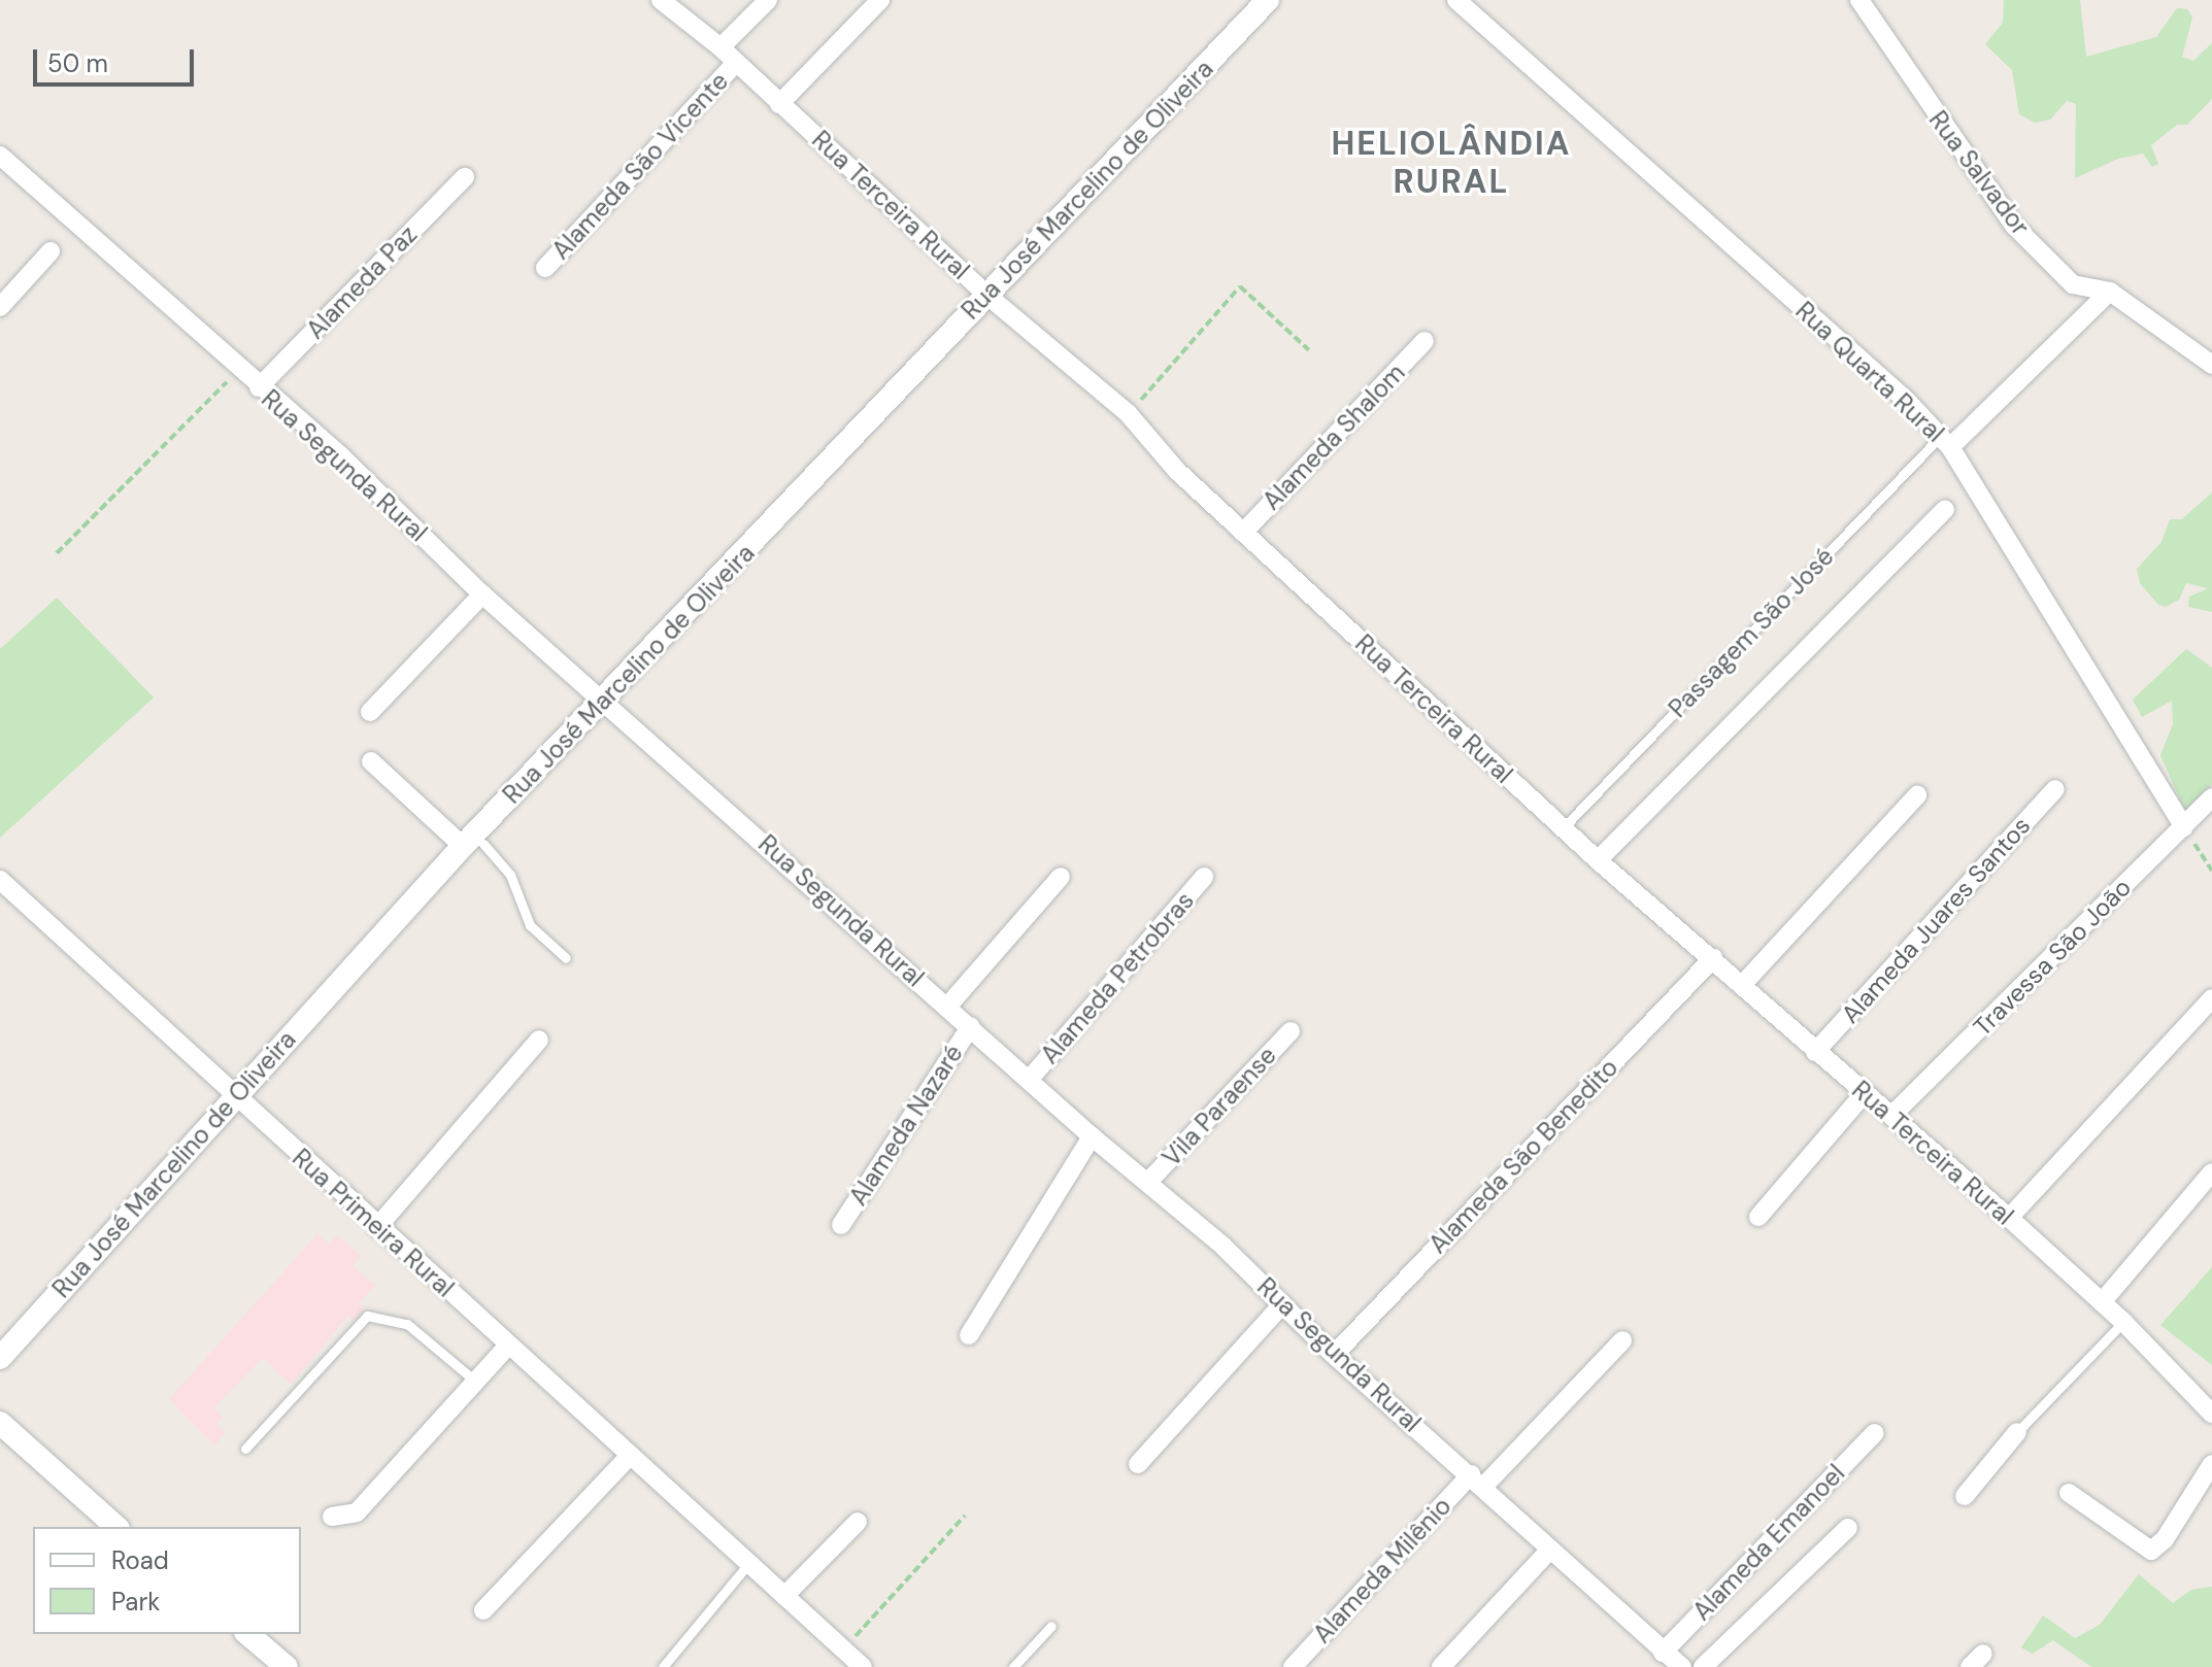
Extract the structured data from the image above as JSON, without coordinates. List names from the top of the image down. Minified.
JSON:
{"streets":{"street":["Alameda São Vicente","Rua Salvador","Rua José Marcelino de Oliveira","Rua Terceira Rural","Alameda Paz","Rua Quarta Rural","Alameda Shalom","Rua Segunda Rural","Passagem São José","Alameda Juares Santos","Travessa São João","Alameda Petrobras","Vila Paraense","Alameda Nazaré","Alameda São Benedito","Rua Primeira Rural","Alameda Emanoel","Alameda Milênio"]},"crossings":[["Alameda São Vicente","Rua Terceira Rural"],["Rua Salvador","Passagem São José"],["Rua José Marcelino de Oliveira","Rua Terceira Rural"],["Rua José Marcelino de Oliveira","Rua Segunda Rural"],["Rua José Marcelino de Oliveira","Rua Primeira Rural"],["Rua Terceira Rural","Alameda Shalom"],["Rua Terceira Rural","Passagem São José"],["Rua Terceira Rural","Alameda Juares Santos"],["Rua Terceira Rural","Travessa São João"],["Rua Terceira Rural","Alameda São Benedito"],["Alameda Paz","Rua Segunda Rural"],["Rua Quarta Rural","Passagem São José"],["Rua Quarta Rural","Travessa São João"],["Rua Segunda Rural","Alameda Petrobras"],["Rua Segunda Rural","Vila Paraense"],["Rua Segunda Rural","Alameda Nazaré"],["Rua Segunda Rural","Alameda São Benedito"],["Rua Segunda Rural","Alameda Emanoel"],["Rua Segunda Rural","Alameda Milênio"]],"districts":["HELIOLÂNDIA RURAL"],"legend":["Road","Park"],"scale_bar":"50 m"}
